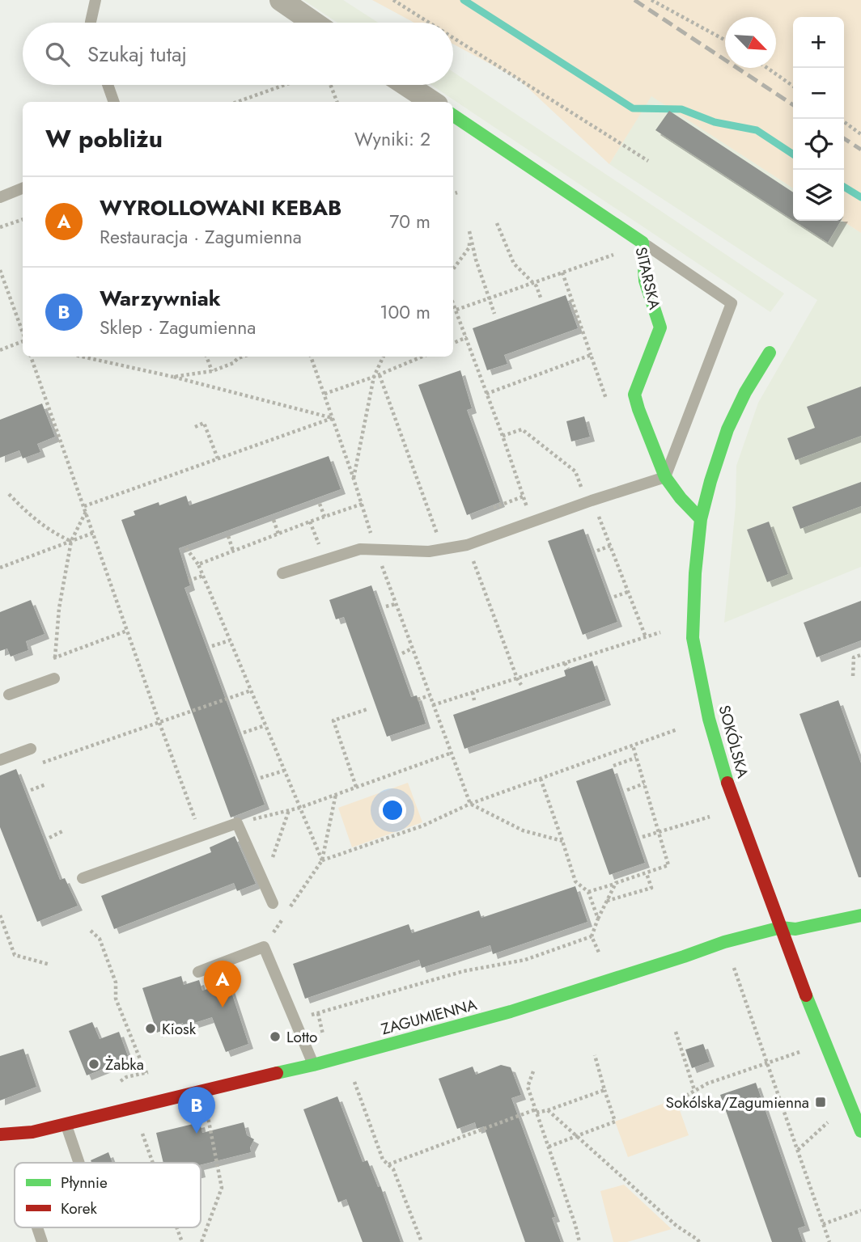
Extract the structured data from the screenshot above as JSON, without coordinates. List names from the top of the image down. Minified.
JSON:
{"streets":{"street":["SITARSKA","SOKÓLSKA","ZAGUMIENNA"]},"crossings":[["SITARSKA","SOKÓLSKA"],["SOKÓLSKA","ZAGUMIENNA"]],"places":{"other":["Kiosk","Lotto","Żabka"],"transit":["Sokólska/Zagumienna"]},"legend":["Płynnie","Korek"],"north":"bottom right","page":{"map_buttons":["+","−"],"search":"Szukaj tutaj","heading":["W pobliżu","Wyniki: 2"],"list":[{"mark":"A","name":"WYROLLOWANI KEBAB","note":"Restauracja · Zagumienna","value":"70 m"},{"mark":"B","name":"Warzywniak","note":"Sklep · Zagumienna","value":"100 m"}],"pins":["A","B"]}}
